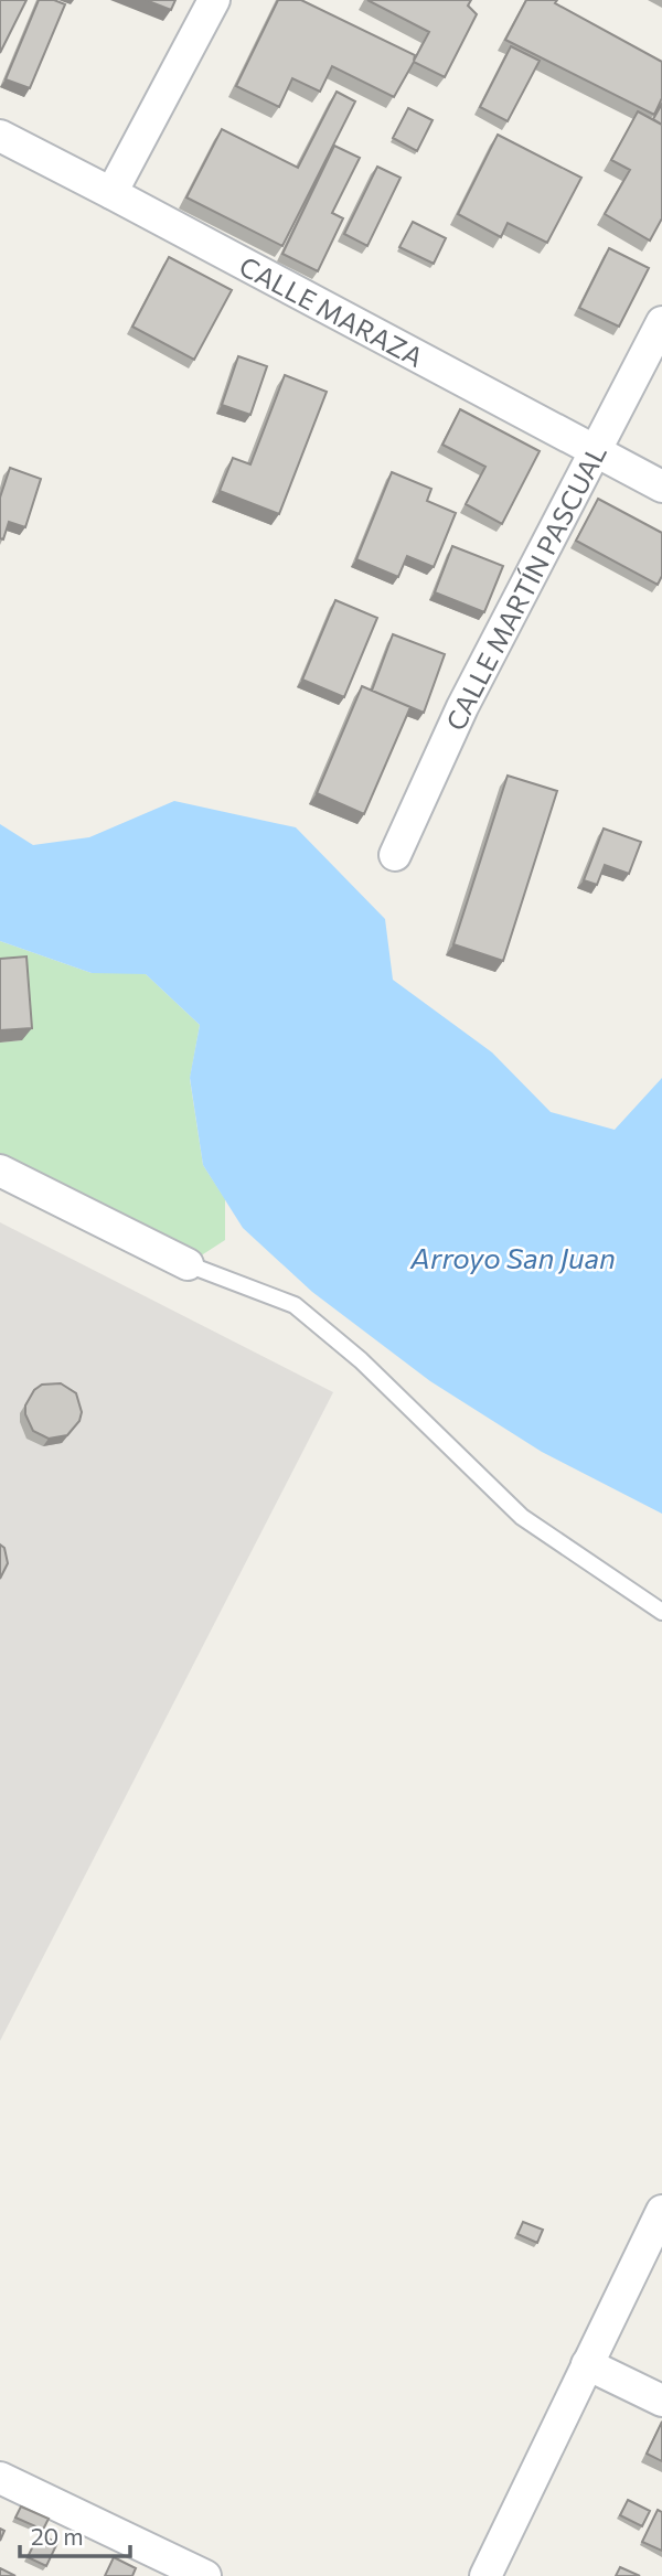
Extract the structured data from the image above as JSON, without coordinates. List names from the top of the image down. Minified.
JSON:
{"streets":{"street":["CALLE MARAZA","CALLE MARTÍN PASCUAL"]},"crossings":[["CALLE MARAZA","CALLE MARTÍN PASCUAL"]],"water":["Arroyo San Juan"],"scale_bar":"20 m"}
